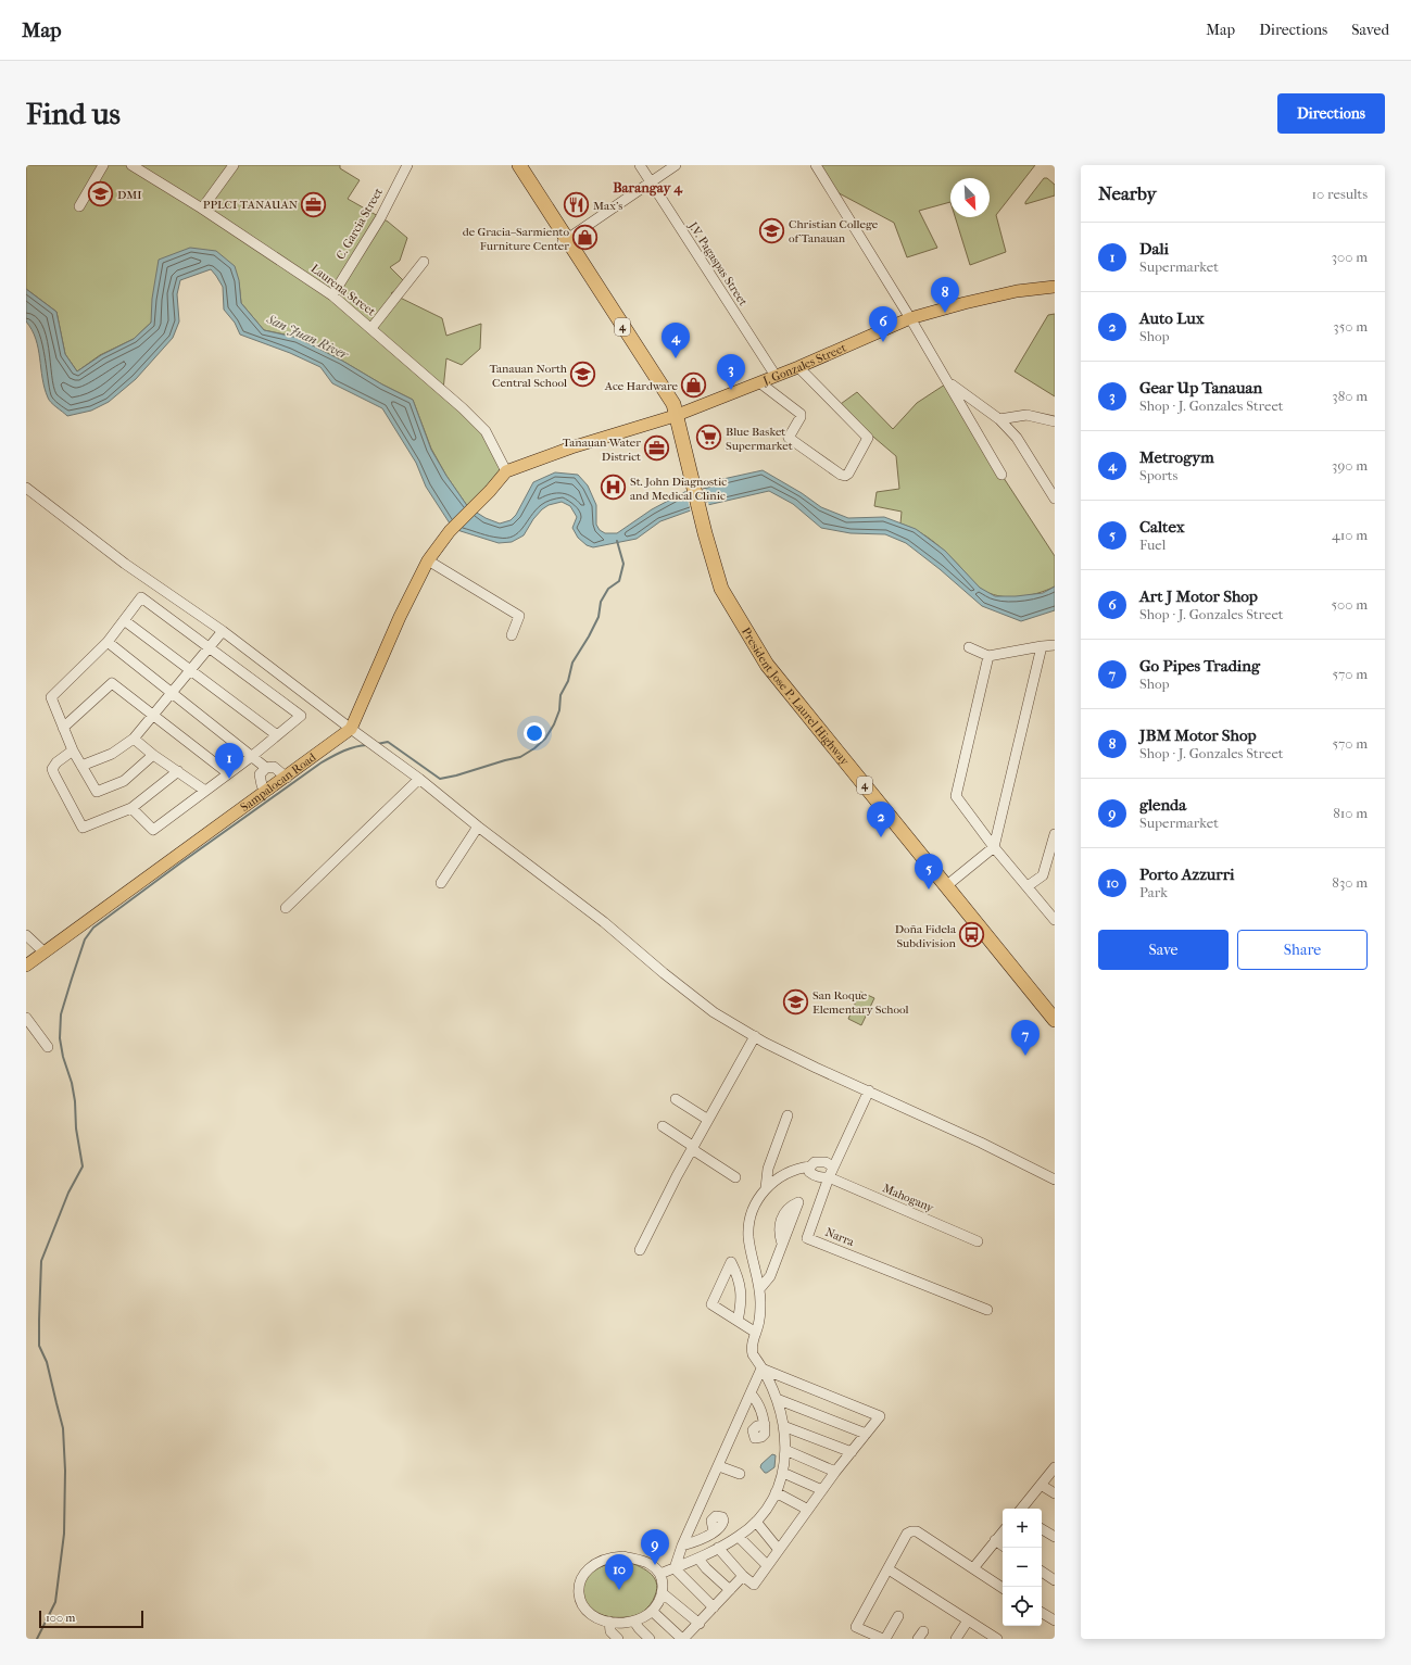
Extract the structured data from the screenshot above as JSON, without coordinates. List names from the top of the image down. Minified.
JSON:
{"streets":{"highway":["4","President Jose P. Laurel Highway"],"main road":["J. Gonzales Street","Sampalocan Road"],"street":["C. Garcia Street","J.V. Pagaspas Street","Laurena Street","Mahogany","Narra"]},"crossings":[["C. Garcia Street","Laurena Street"],["J.V. Pagaspas Street","J. Gonzales Street"],["Laurena Street","J. Gonzales Street"],["Laurena Street","Sampalocan Road"],["J. Gonzales Street","President Jose P. Laurel Highway"],["J. Gonzales Street","Sampalocan Road"],["Mahogany","Narra"]],"districts":["Barangay 4"],"water":["San Juan River"],"places":{"school or university":["DMI","Christian College of Tanauan","Tanauan North Central School","San Roque Elementary School"],"office":["PPLCI TANAUAN","Tanauan Water District"],"restaurant":["Max's"],"shop":["de Gracia–Sarmiento Furniture Center","Ace Hardware"],"supermarket":["Blue Basket Supermarket"],"hospital":["St. John Diagnostic and Medical Clinic"],"bus stop":["Doña Fidela Subdivision"]},"scale_bar":"100 m","north":"bottom right","page":{"header":"Map","nav":["Map","Directions","Saved"],"buttons":["Directions",["Save","Share"]],"title":"Find us","heading":["Nearby","10 results"],"list":[{"mark":"1","name":"Dali","note":"Supermarket","value":"300 m"},{"mark":"2","name":"Auto Lux","note":"Shop","value":"350 m"},{"mark":"3","name":"Gear Up Tanauan","note":"Shop · J. Gonzales Street","value":"380 m"},{"mark":"4","name":"Metrogym","note":"Sports","value":"390 m"},{"mark":"5","name":"Caltex","note":"Fuel","value":"410 m"},{"mark":"6","name":"Art J Motor Shop","note":"Shop · J. Gonzales Street","value":"500 m"},{"mark":"7","name":"Go Pipes Trading","note":"Shop","value":"570 m"},{"mark":"8","name":"JBM Motor Shop","note":"Shop · J. Gonzales Street","value":"570 m"},{"mark":"9","name":"glenda","note":"Supermarket","value":"810 m"},{"mark":"10","name":"Porto Azzurri","note":"Park","value":"830 m"}],"pins":["8","6","4","3","1","2","5","7","9","10"],"map_buttons":["+","−"],"scale":"100 m"}}
